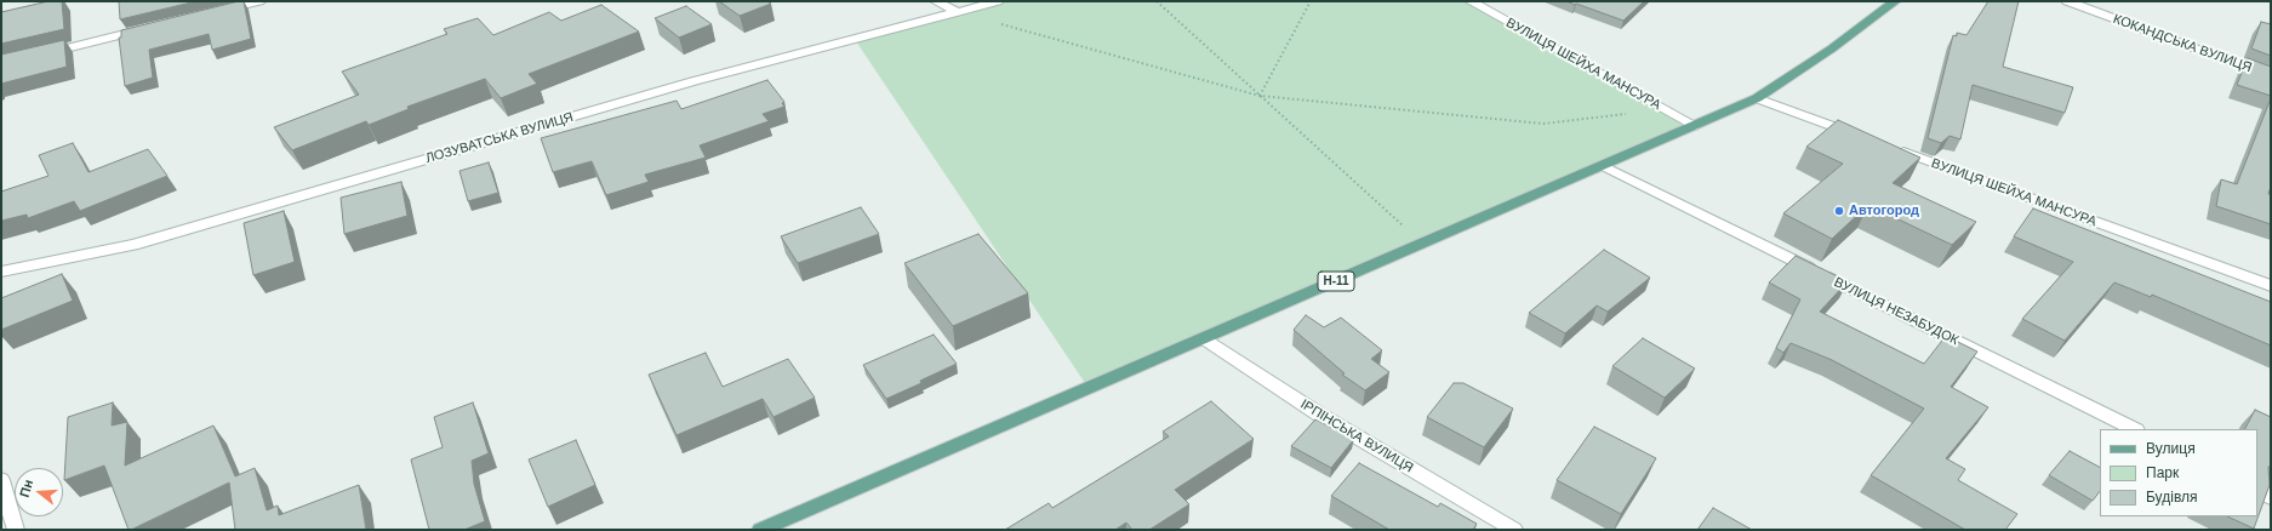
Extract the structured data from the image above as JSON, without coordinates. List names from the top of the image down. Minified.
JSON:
{"streets":{"main road":["Н-11"],"street":["КОКАНДСЬКА ВУЛИЦЯ","ВУЛИЦЯ ШЕЙХА МАНСУРА","ЛОЗУВАТСЬКА ВУЛИЦЯ","ВУЛИЦЯ НЕЗАБУДОК","ІРПІНСЬКА ВУЛИЦЯ"]},"crossings":[["ВУЛИЦЯ ШЕЙХА МАНСУРА","Н-11"],["Н-11","ВУЛИЦЯ НЕЗАБУДОК"],["Н-11","ІРПІНСЬКА ВУЛИЦЯ"]],"places":["Автогород"],"legend":["Вулиця","Парк","Будівля"],"north":"left"}
